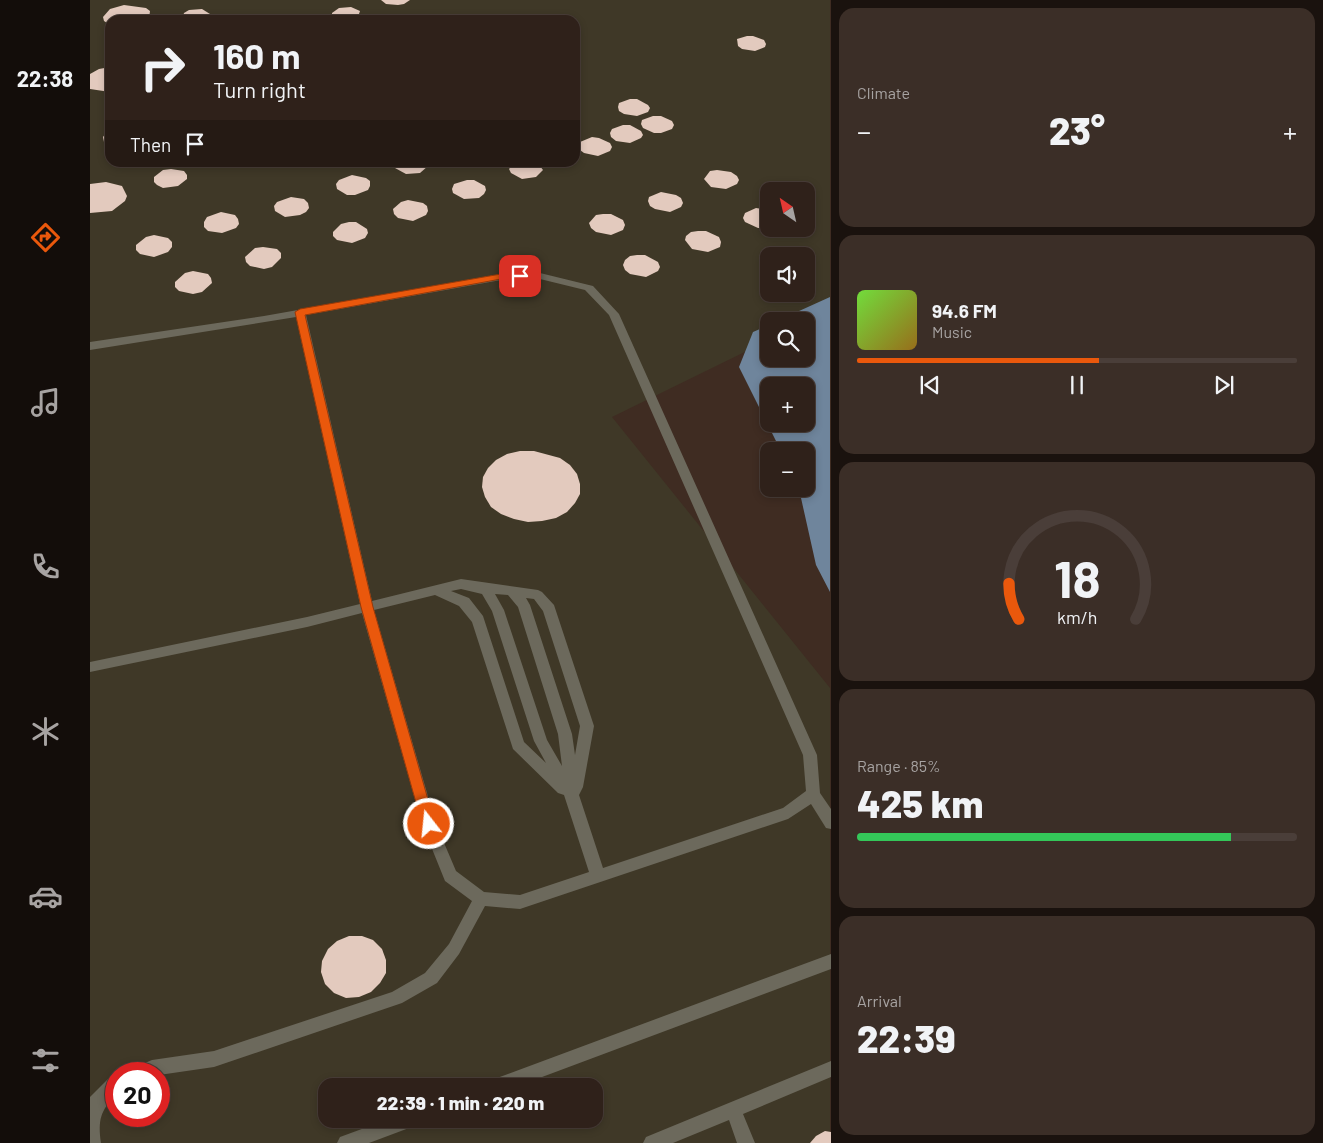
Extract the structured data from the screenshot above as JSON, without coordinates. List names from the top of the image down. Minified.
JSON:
{"north":"top left","page":{"tabs":"22:38","tile":["Climate",["Range · 85%","425 km"],["Arrival","22:39"]],"turn":["160 m","Turn right"],"heat":["−","23°","+"],"then":"Then","map_buttons":["+","−"],"song":["94.6 FM","Music"],"limit":"20","trip":"22:39 · 1 min · 220 m","gauge":["18","km/h"]}}
